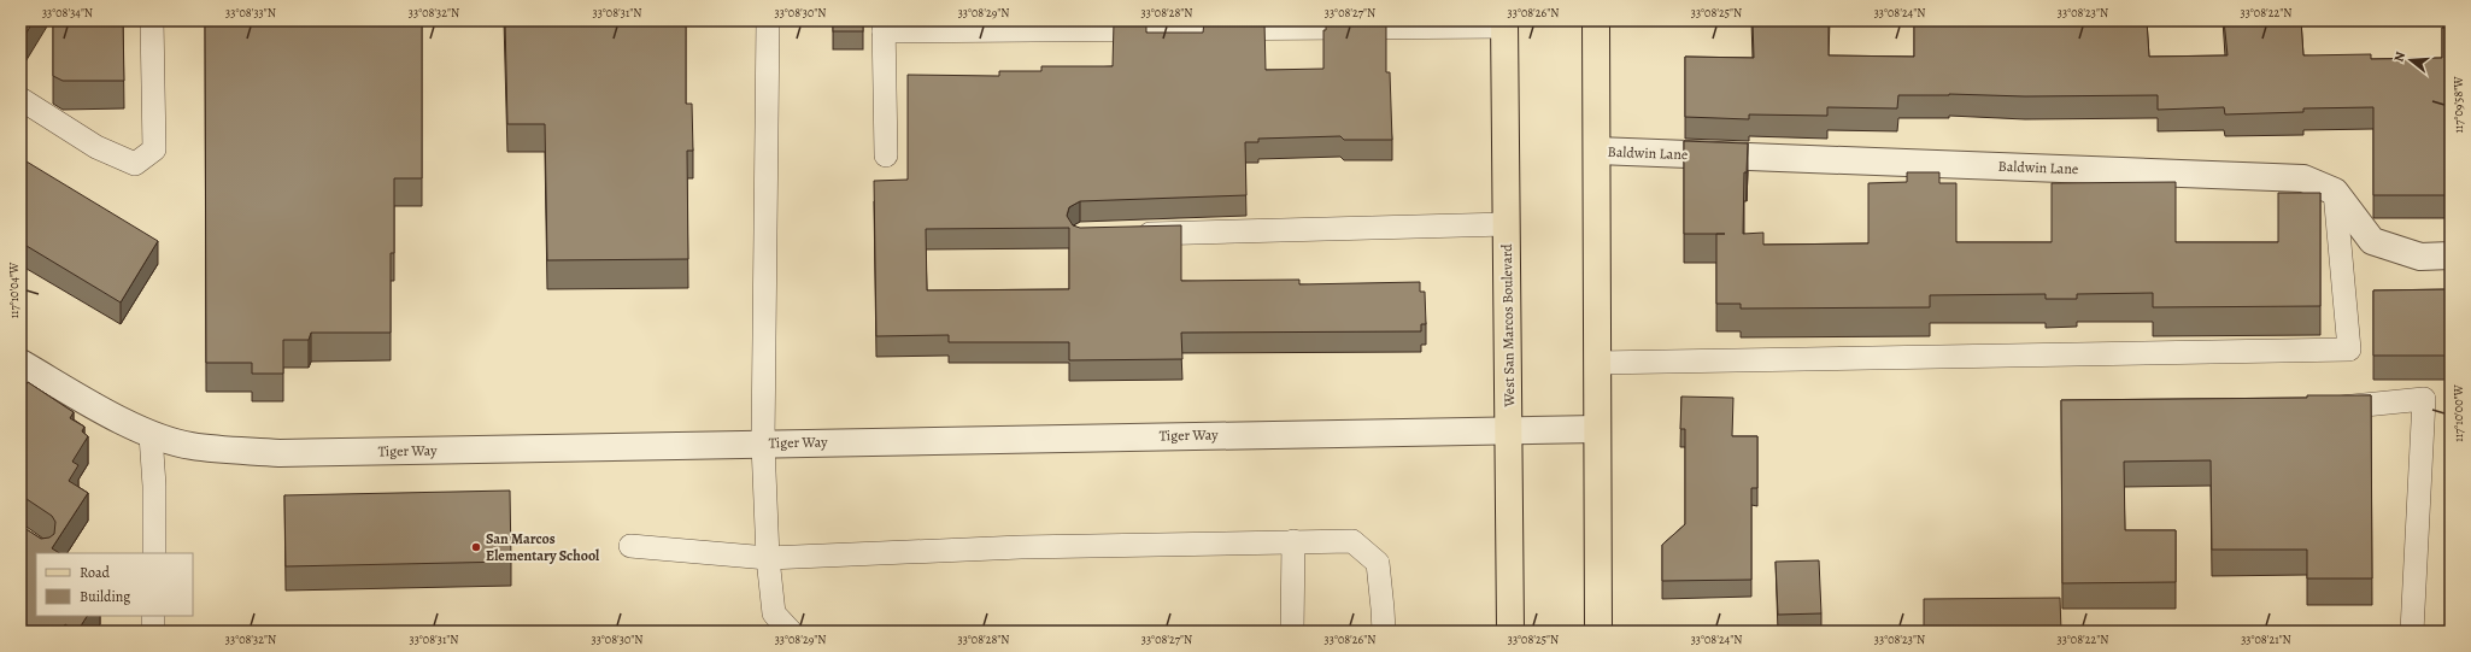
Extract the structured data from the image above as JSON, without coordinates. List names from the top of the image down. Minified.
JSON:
{"streets":{"main road":["West San Marcos Boulevard"],"street":["Baldwin Lane","Tiger Way"]},"crossings":[["West San Marcos Boulevard","Tiger Way"]],"places":["San Marcos Elementary School"],"legend":["Road","Building"],"north":"left","coordinates":["33°08'34\"N","33°08'33\"N","33°08'32\"N","33°08'31\"N","33°08'30\"N","33°08'29\"N","33°08'28\"N","33°08'27\"N","33°08'26\"N","33°08'25\"N","33°08'24\"N","33°08'23\"N","33°08'22\"N","117°09'58\"W","117°10'04\"W","117°10'00\"W","33°08'21\"N"]}
